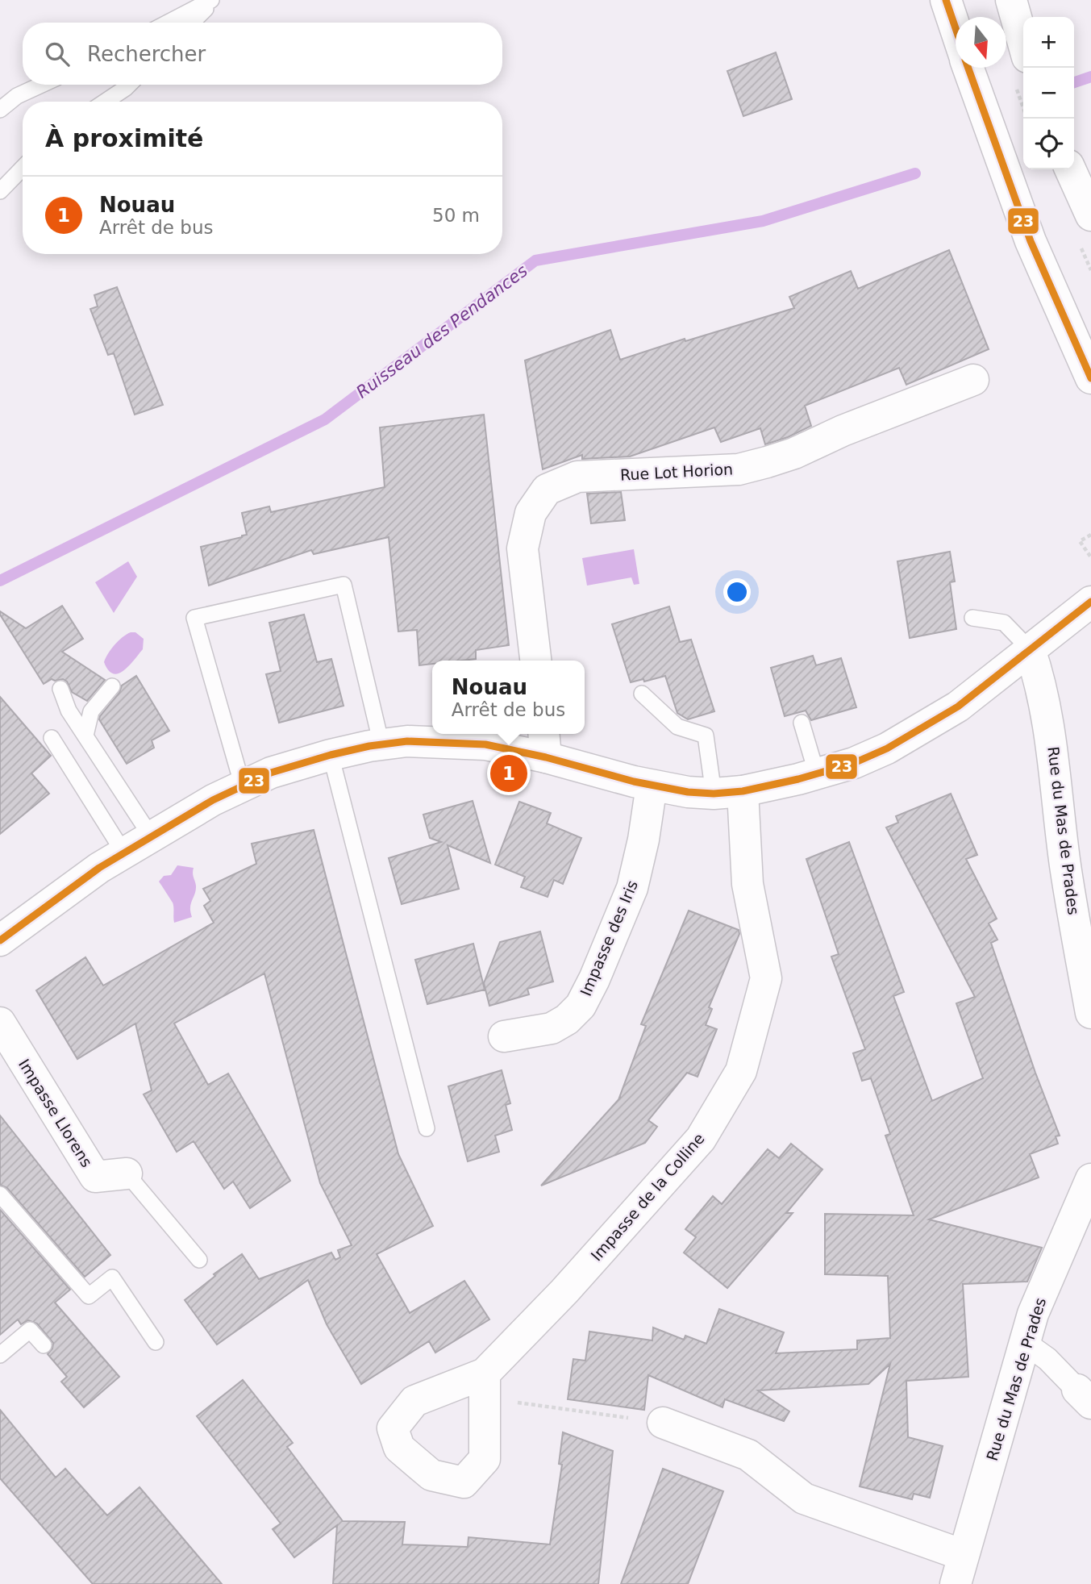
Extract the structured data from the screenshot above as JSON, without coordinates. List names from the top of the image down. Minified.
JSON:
{"streets":{"street":["Rue Lot Horion","Rue du Mas de Prades","Impasse des Iris","Impasse Llorens","Impasse de la Colline"]},"water":["Ruisseau des Pendances"],"lines":["transit line 23"],"north":"bottom","page":{"map_buttons":["+","−"],"search":"Rechercher","heading":"À proximité","list":[{"mark":"1","name":"Nouau","note":"Arrêt de bus","value":"50 m"}],"popup":["Nouau","Arrêt de bus"],"pins":"1"}}
